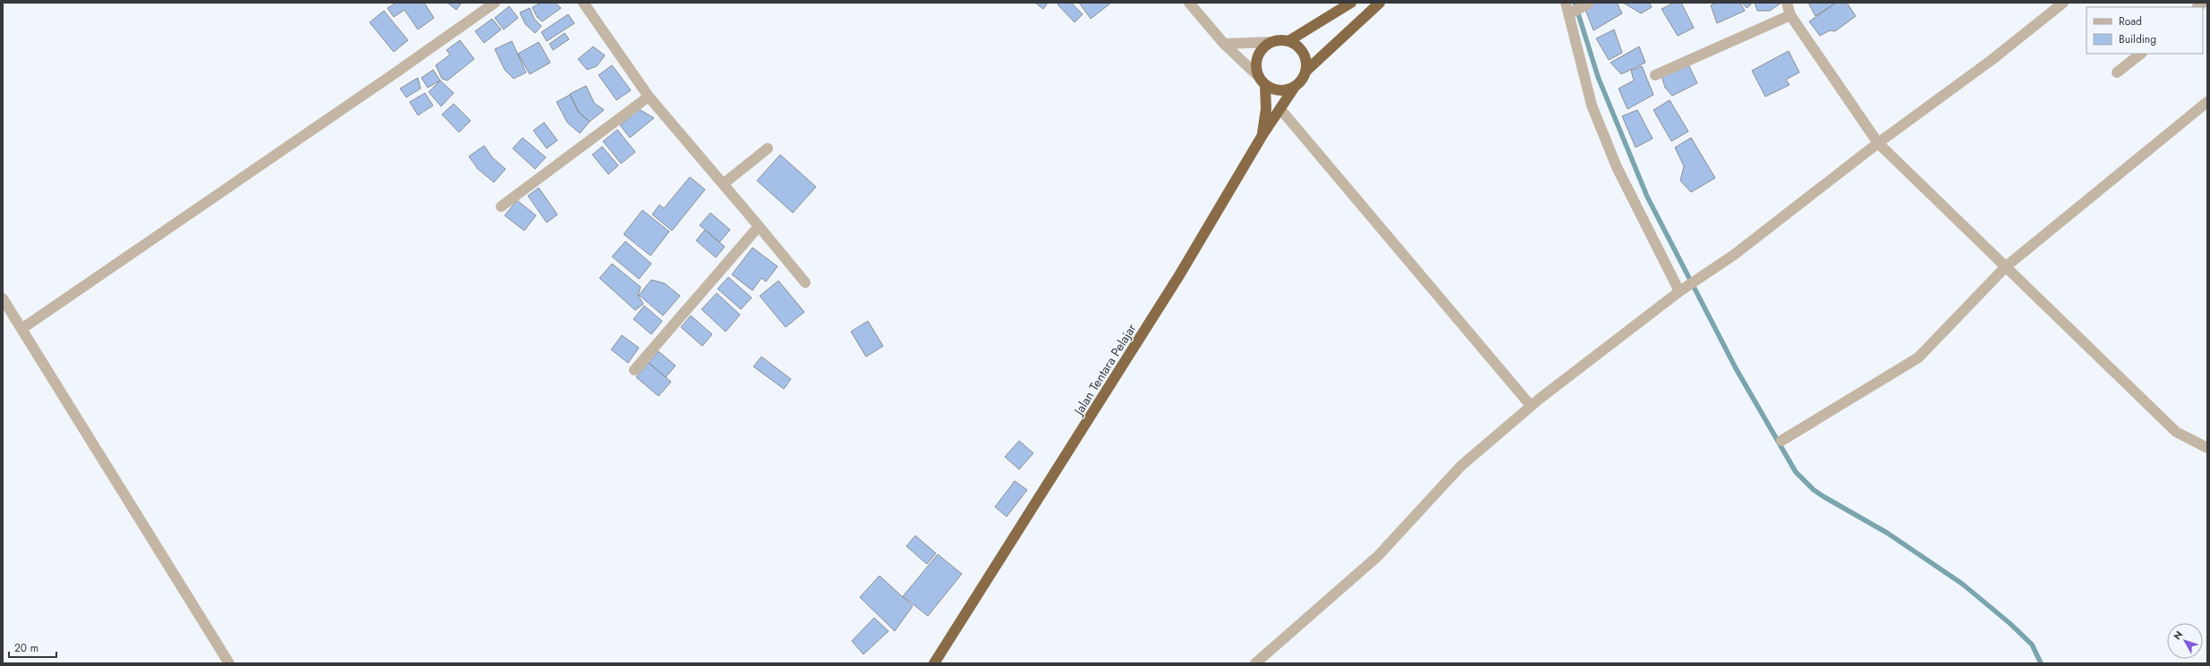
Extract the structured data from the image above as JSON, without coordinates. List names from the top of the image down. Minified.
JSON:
{"streets":{"highway":["Jalan Tentara Pelajar"]},"legend":["Road","Building"],"scale_bar":"20 m","north":"top left"}
